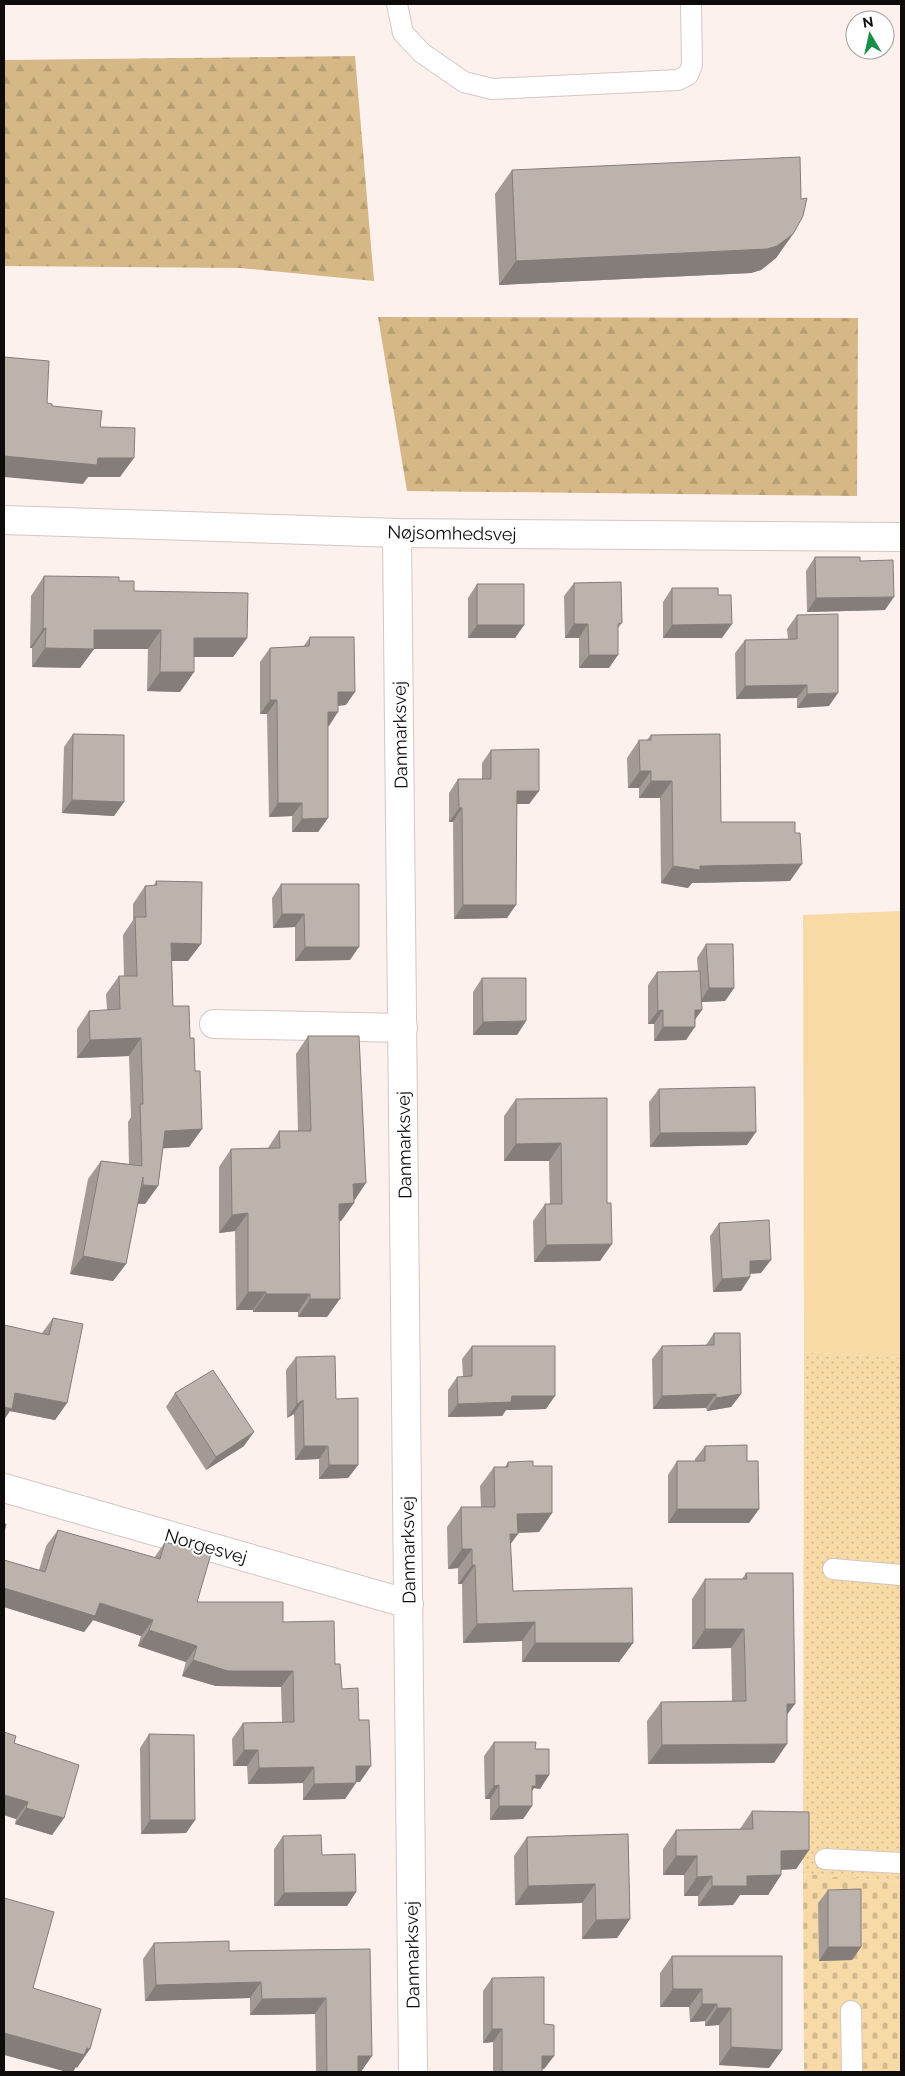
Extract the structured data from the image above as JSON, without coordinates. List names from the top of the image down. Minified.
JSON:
{"streets":{"street":["Nøjsomhedsvej","Danmarksvej","Norgesvej"]},"crossings":[["Nøjsomhedsvej","Danmarksvej"],["Danmarksvej","Norgesvej"]],"north":"top"}
